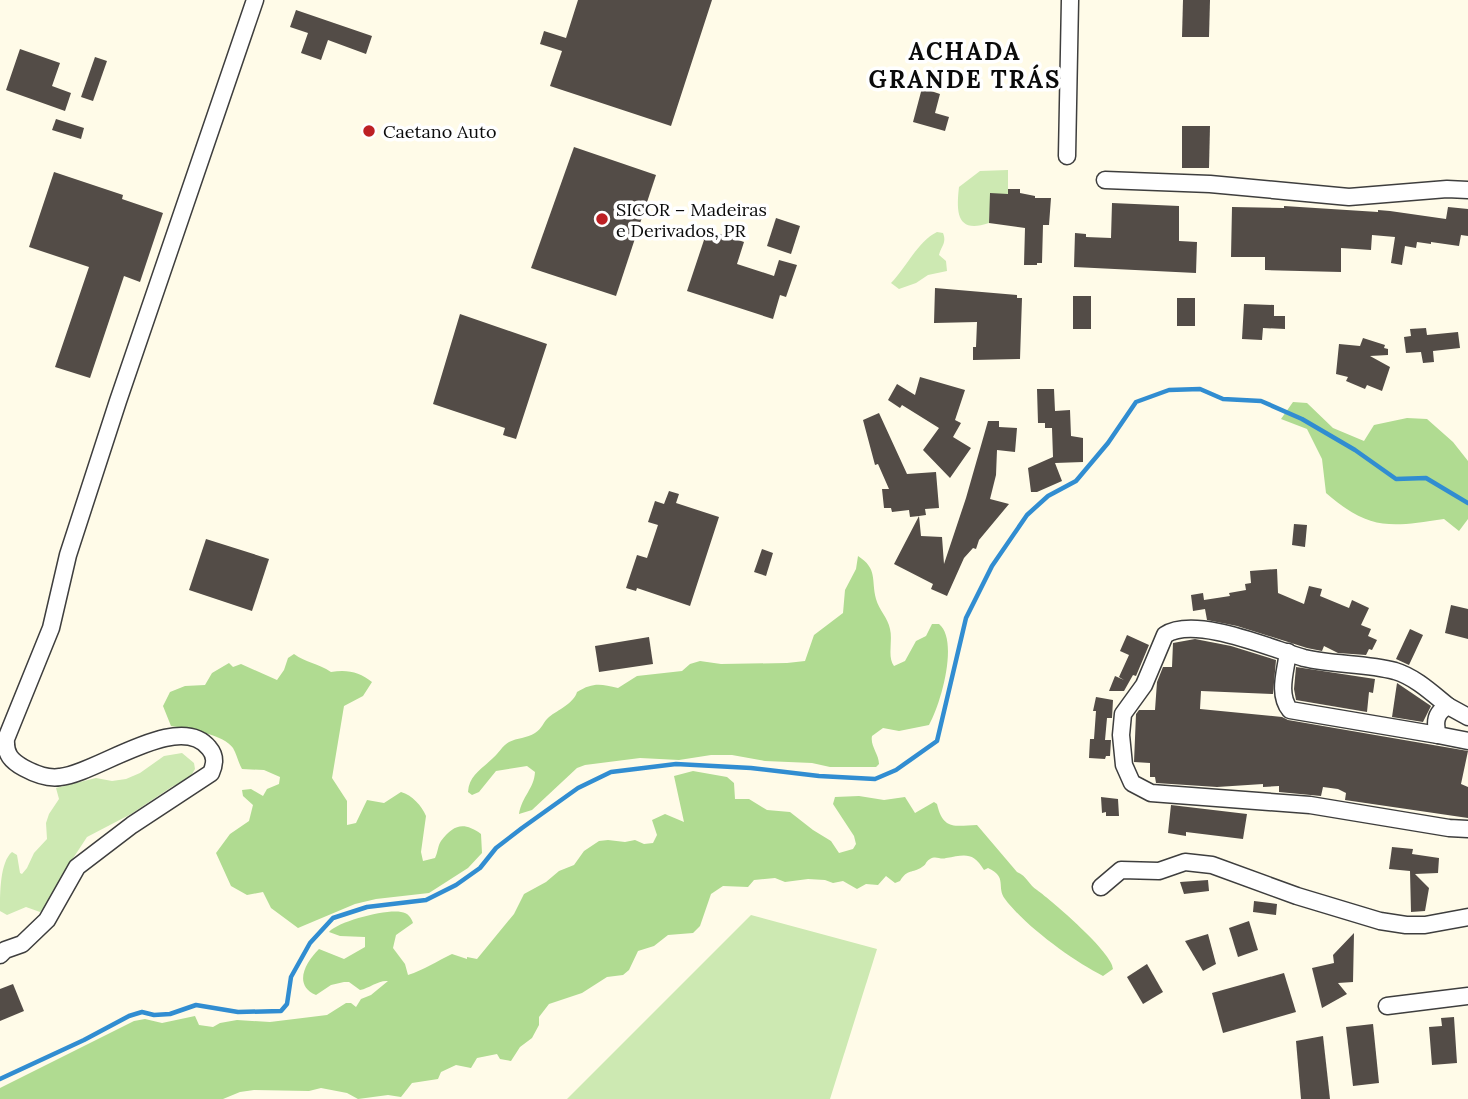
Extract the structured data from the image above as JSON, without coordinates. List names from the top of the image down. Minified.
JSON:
{"districts":["ACHADA GRANDE TRÁS"],"places":["Caetano Auto","SICOR – Madeiras e Derivados, PR"]}
